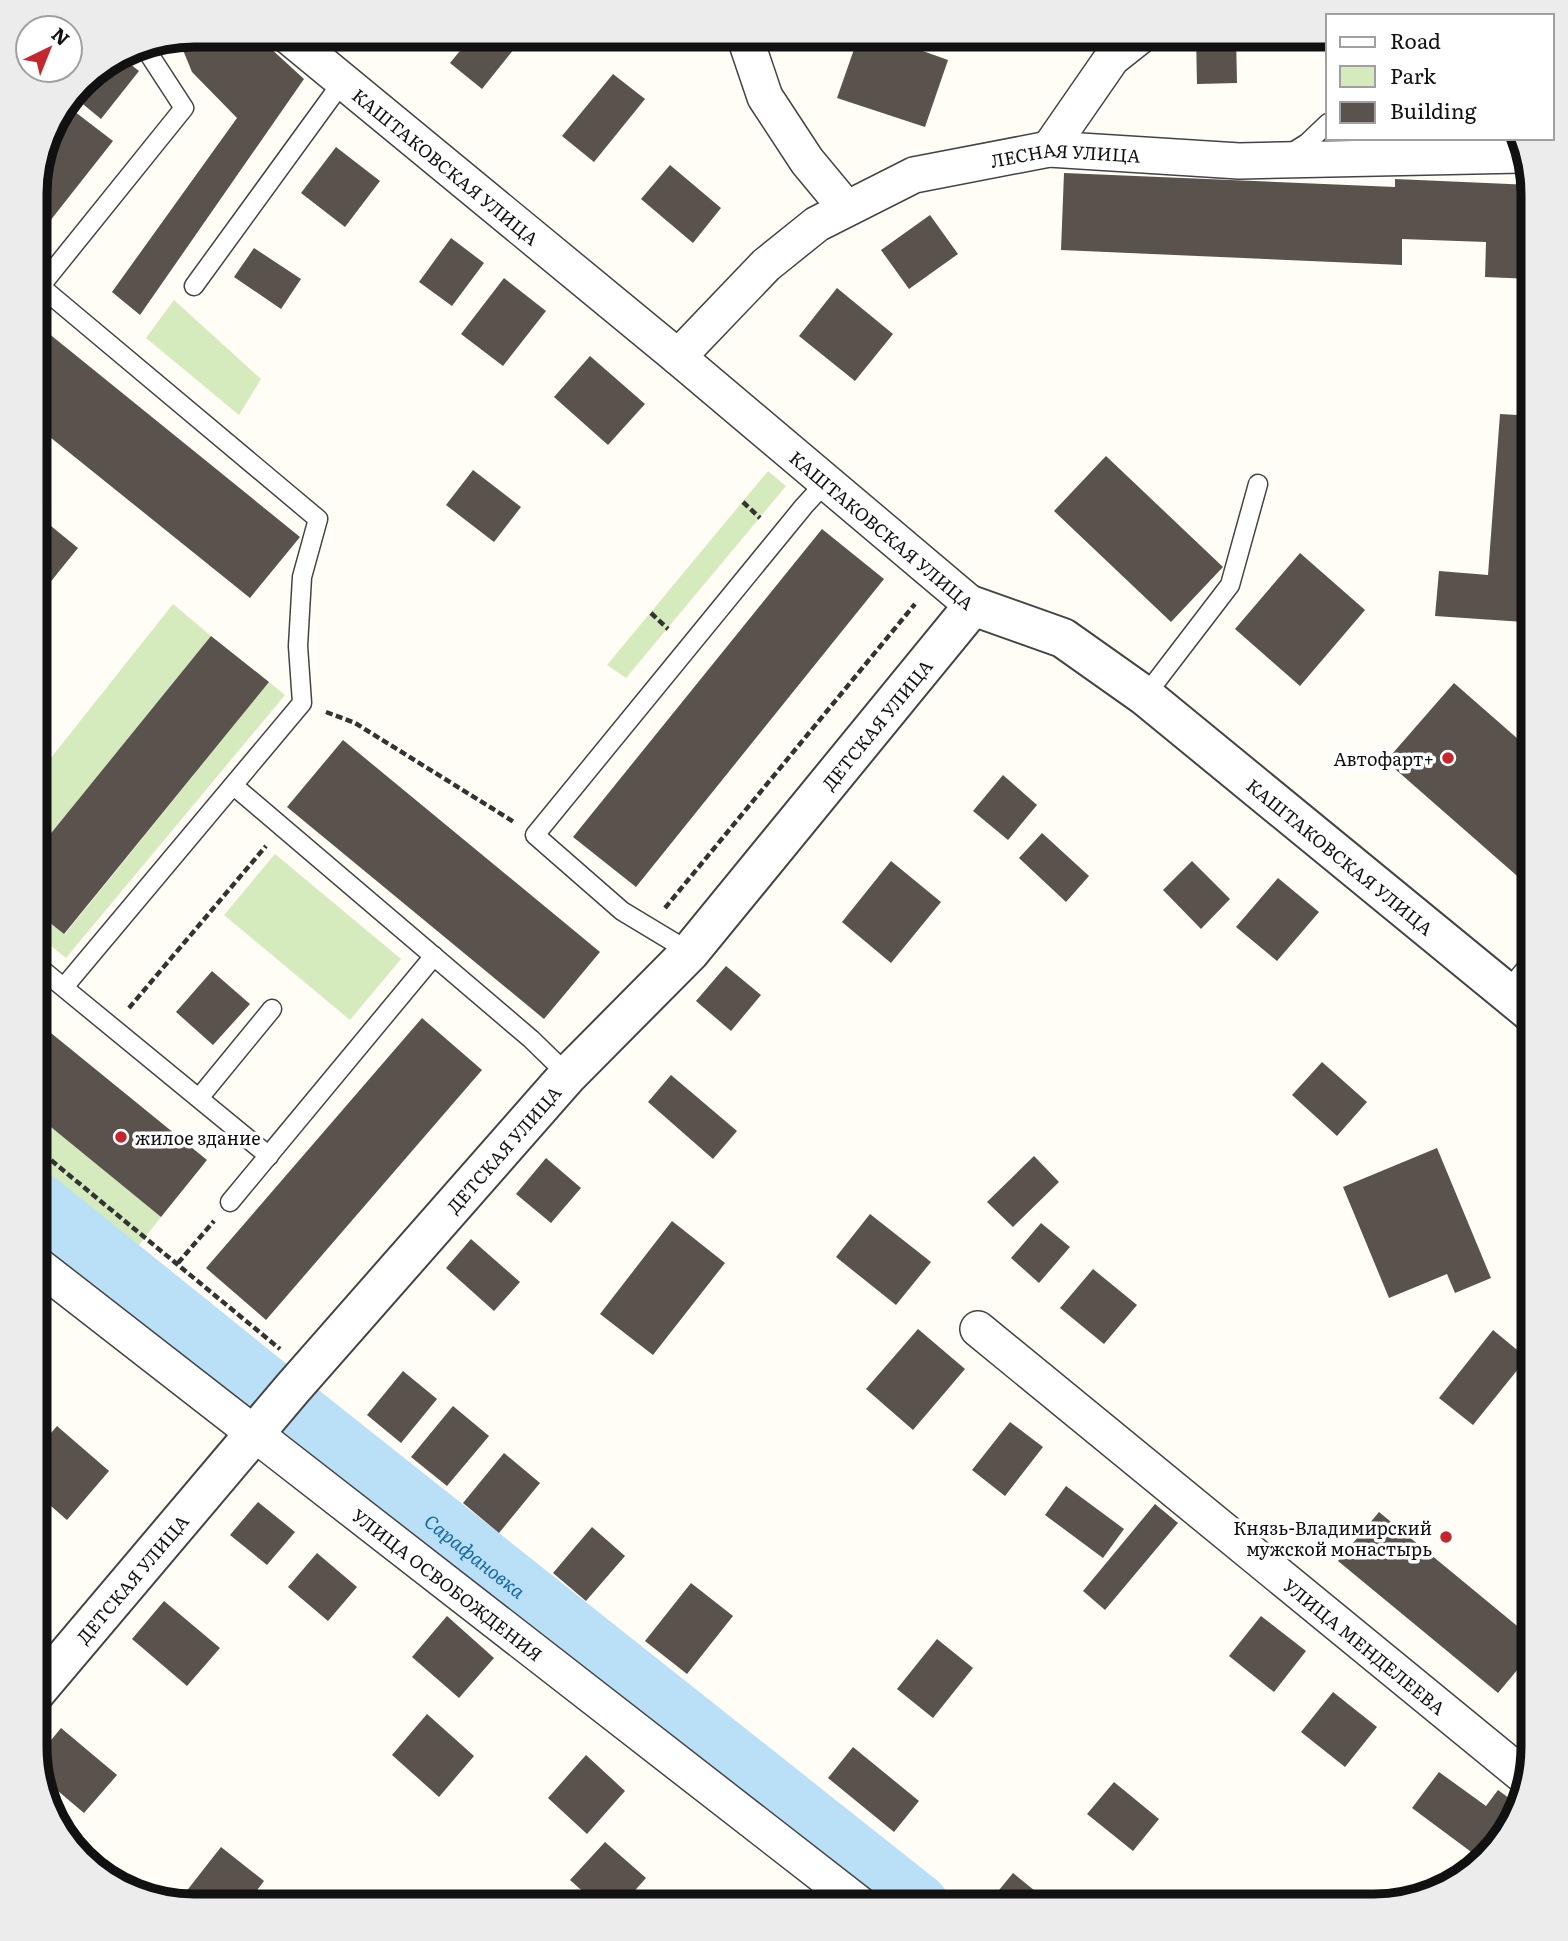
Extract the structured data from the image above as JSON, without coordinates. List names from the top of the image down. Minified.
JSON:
{"streets":{"street":["ЛЕСНАЯ УЛИЦА","КАШТАКОВСКАЯ УЛИЦА","ДЕТСКАЯ УЛИЦА","УЛИЦА ОСВОБОЖДЕНИЯ","УЛИЦА МЕНДЕЛЕЕВА"]},"crossings":[["ЛЕСНАЯ УЛИЦА","КАШТАКОВСКАЯ УЛИЦА"],["КАШТАКОВСКАЯ УЛИЦА","ДЕТСКАЯ УЛИЦА"],["ДЕТСКАЯ УЛИЦА","УЛИЦА ОСВОБОЖДЕНИЯ"]],"water":["Сарафановка"],"places":["Автофарт+","жилое здание","Князь-Владимирский мужской монастырь"],"legend":["Road","Park","Building"],"north":"top right"}
